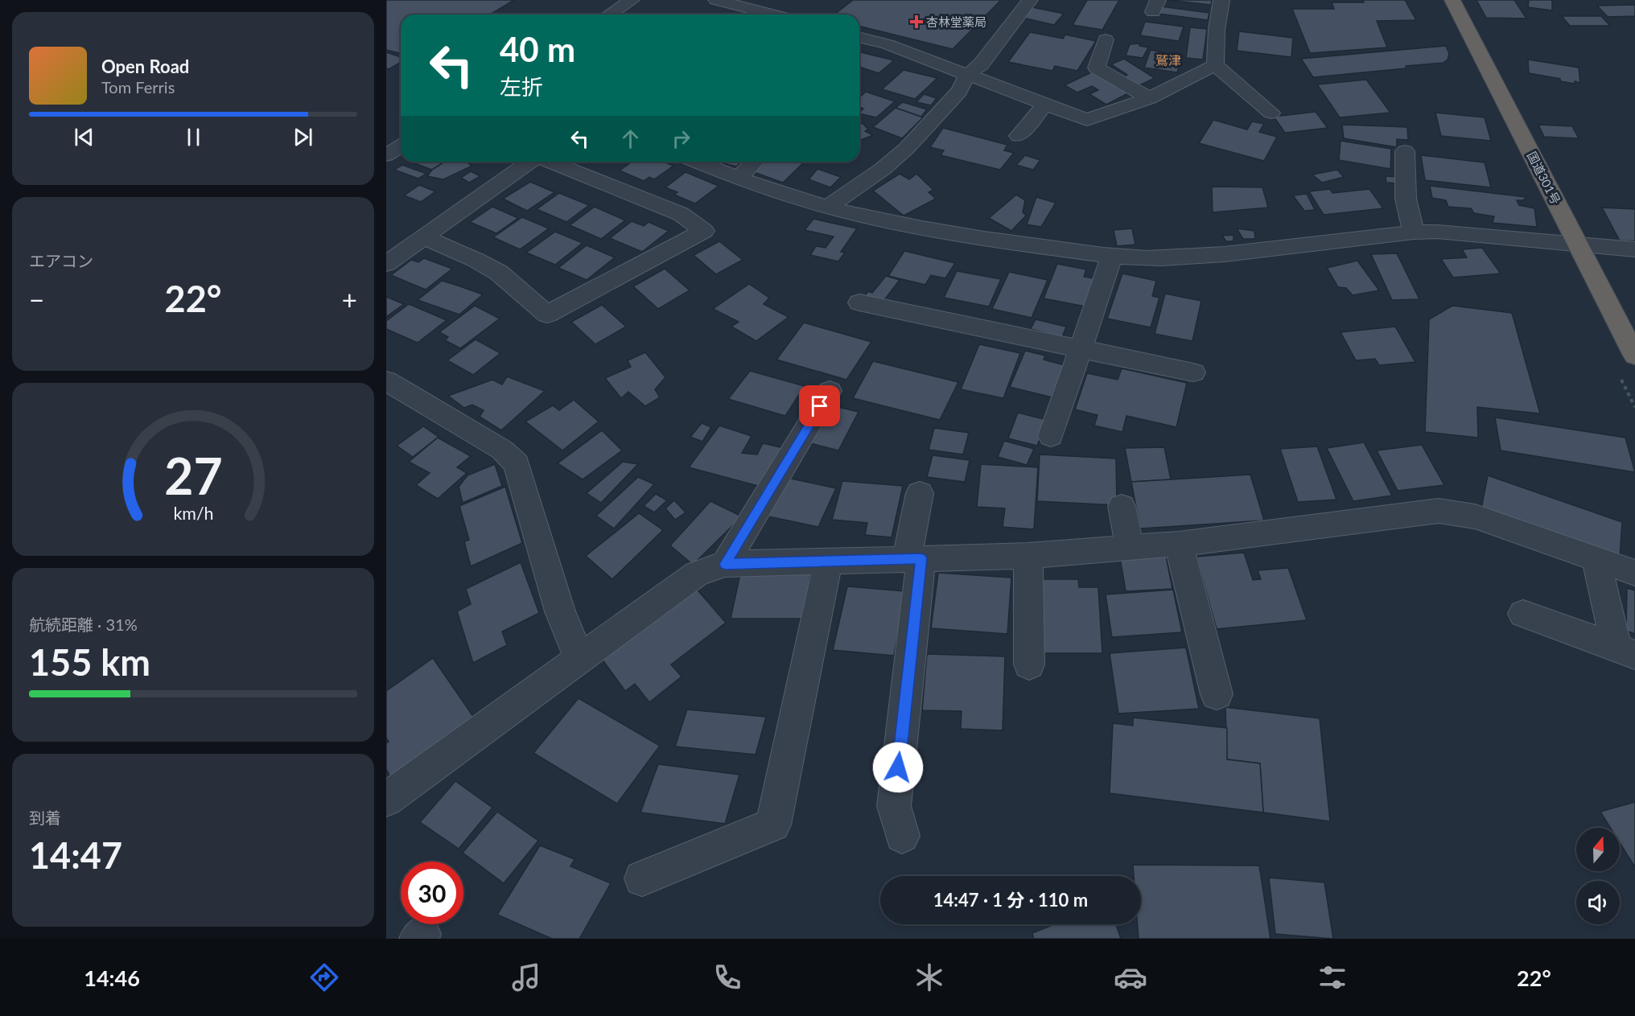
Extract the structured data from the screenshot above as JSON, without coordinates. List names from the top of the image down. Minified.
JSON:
{"streets":{"highway":["国道301号"]},"districts":["鷲津"],"places":{"health":["杏林堂薬局"]},"north":"top","page":{"turn":["40 m","左折"],"song":["Open Road","Tom Ferris"],"tile":["エアコン",["航続距離 · 31%","155 km"],["到着","14:47"]],"heat":["−","22°","+"],"limit":"30","trip":"14:47 · 1 分 · 110 m","tabs":["14:46","22°"],"gauge":["27","km/h"]}}
